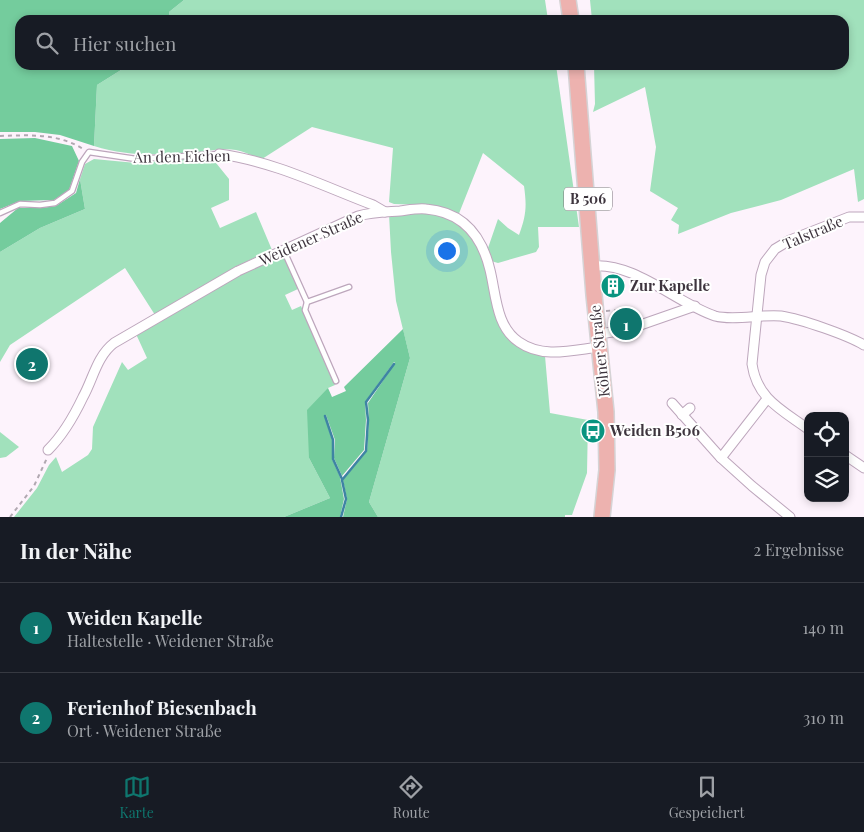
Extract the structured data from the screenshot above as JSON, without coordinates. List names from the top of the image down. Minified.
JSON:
{"streets":{"main road":["B 506","Kölner Straße"],"street":["An den Eichen","Talstraße","Weidener Straße"]},"crossings":[["An den Eichen","Weidener Straße"],["Weidener Straße","Kölner Straße"]],"places":{"building":["Zur Kapelle"],"bus stop":["Weiden B506"]},"page":{"search":"Hier suchen","pins":["1","2"],"heading":["In der Nähe","2 Ergebnisse"],"list":[{"mark":"1","name":"Weiden Kapelle","note":"Haltestelle · Weidener Straße","value":"140 m"},{"mark":"2","name":"Ferienhof Biesenbach","note":"Ort · Weidener Straße","value":"310 m"}],"nav":["Karte","Route","Gespeichert"]}}
